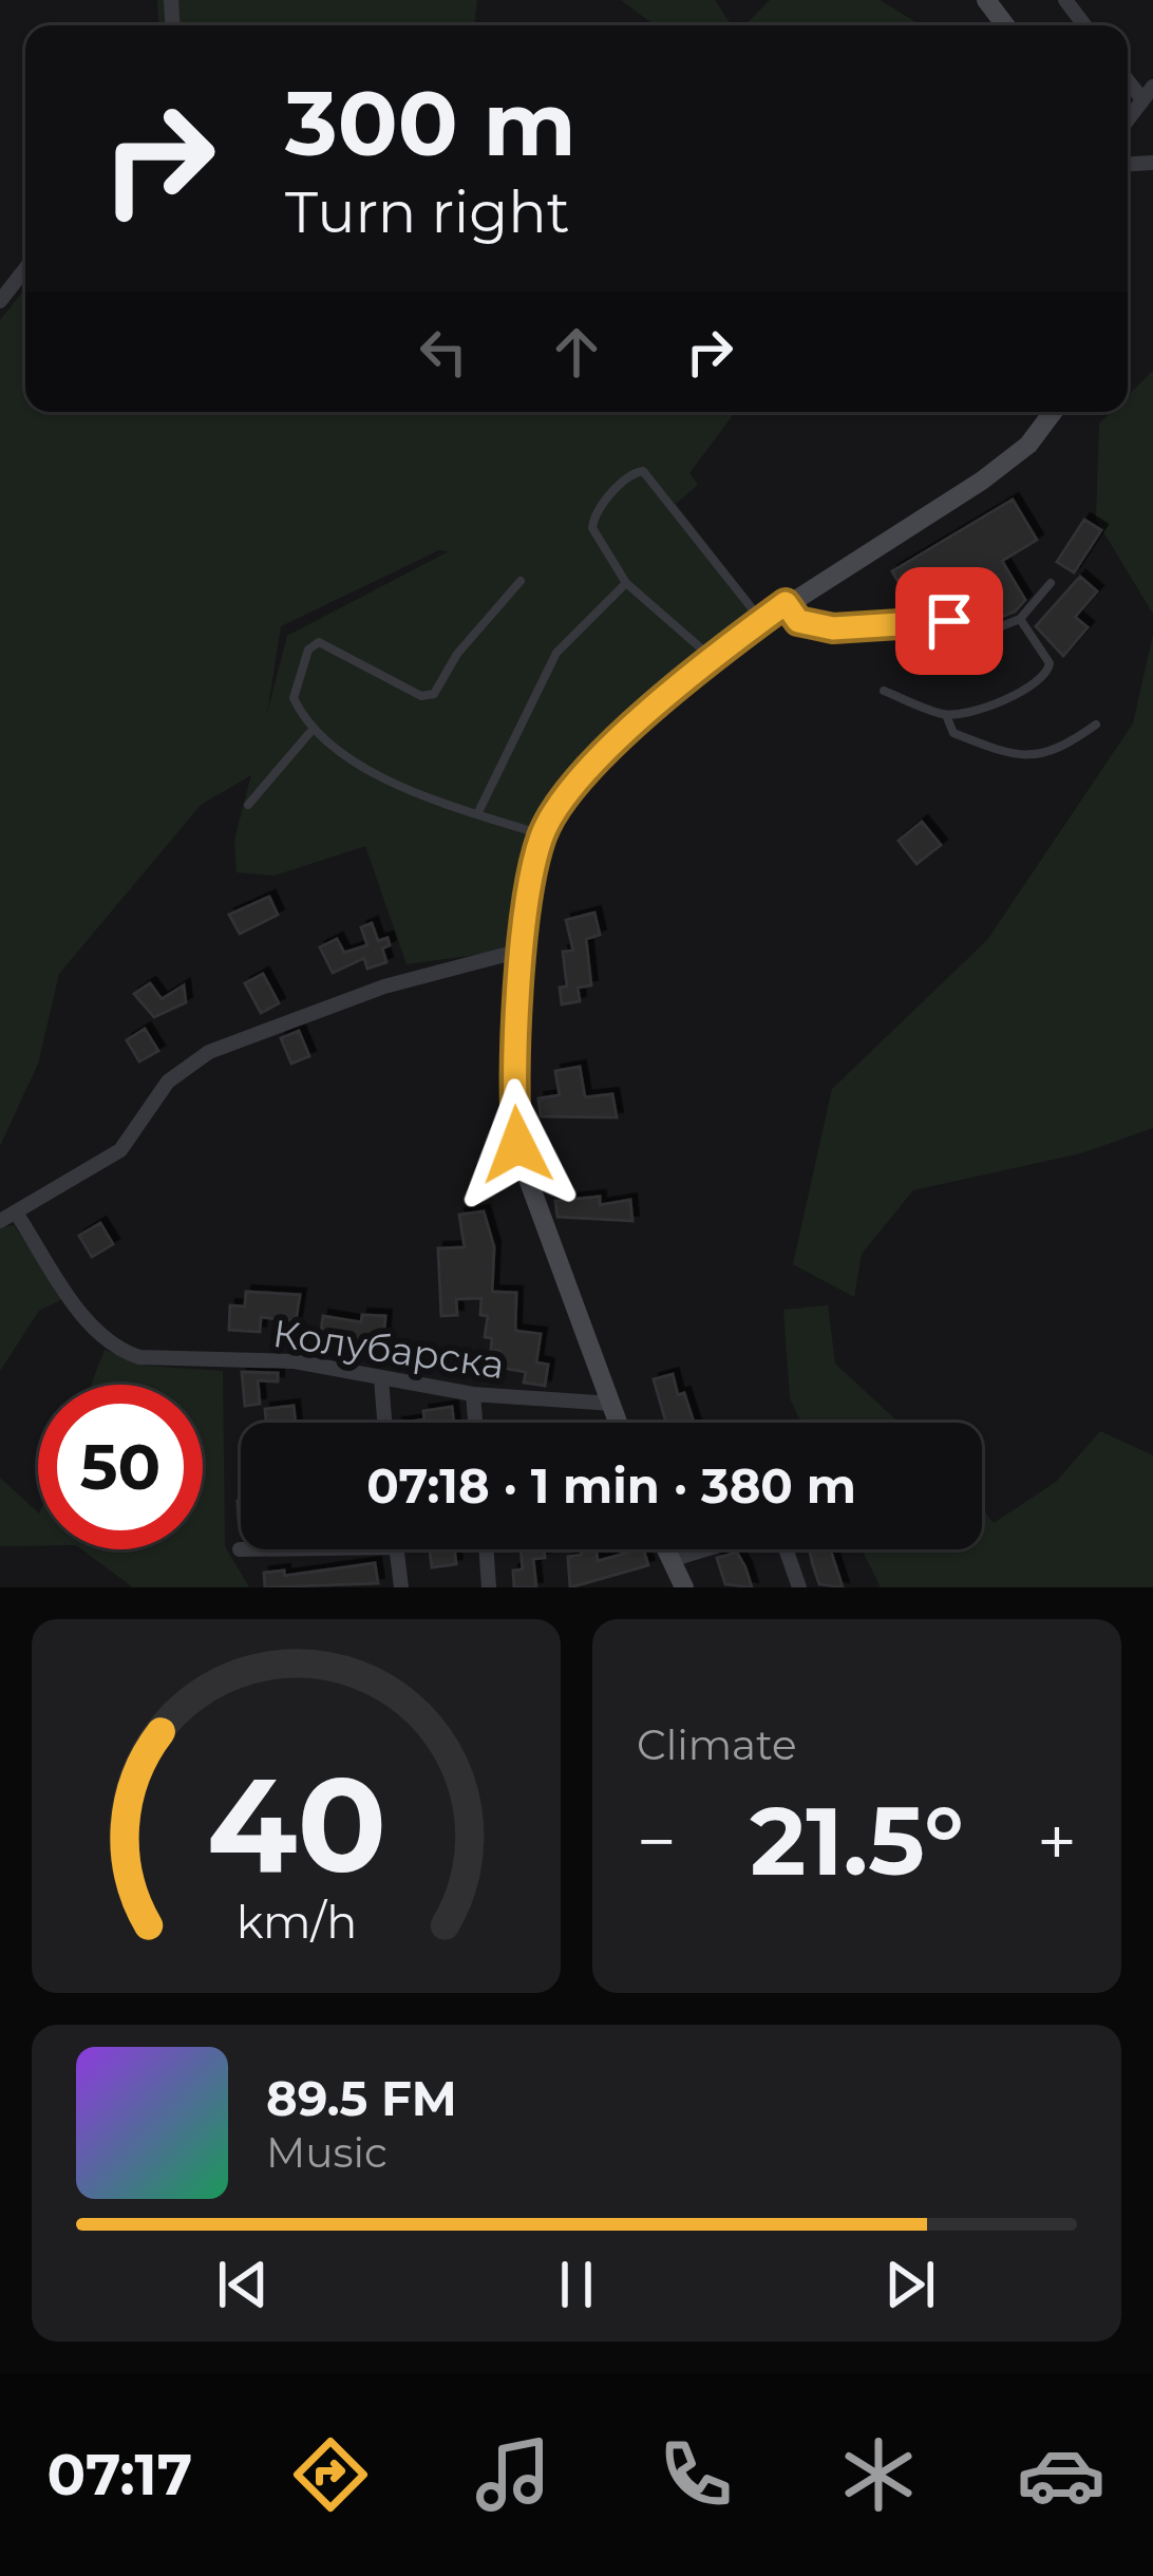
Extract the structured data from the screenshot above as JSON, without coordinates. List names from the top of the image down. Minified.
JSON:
{"streets":{"street":["Колубарска"]},"page":{"turn":["300 m","Turn right"],"limit":"50","trip":"07:18 · 1 min · 380 m","tile":"Climate","heat":["−","21.5°","+"],"song":["89.5 FM","Music"],"tabs":"07:17","gauge":["40","km/h"]}}
